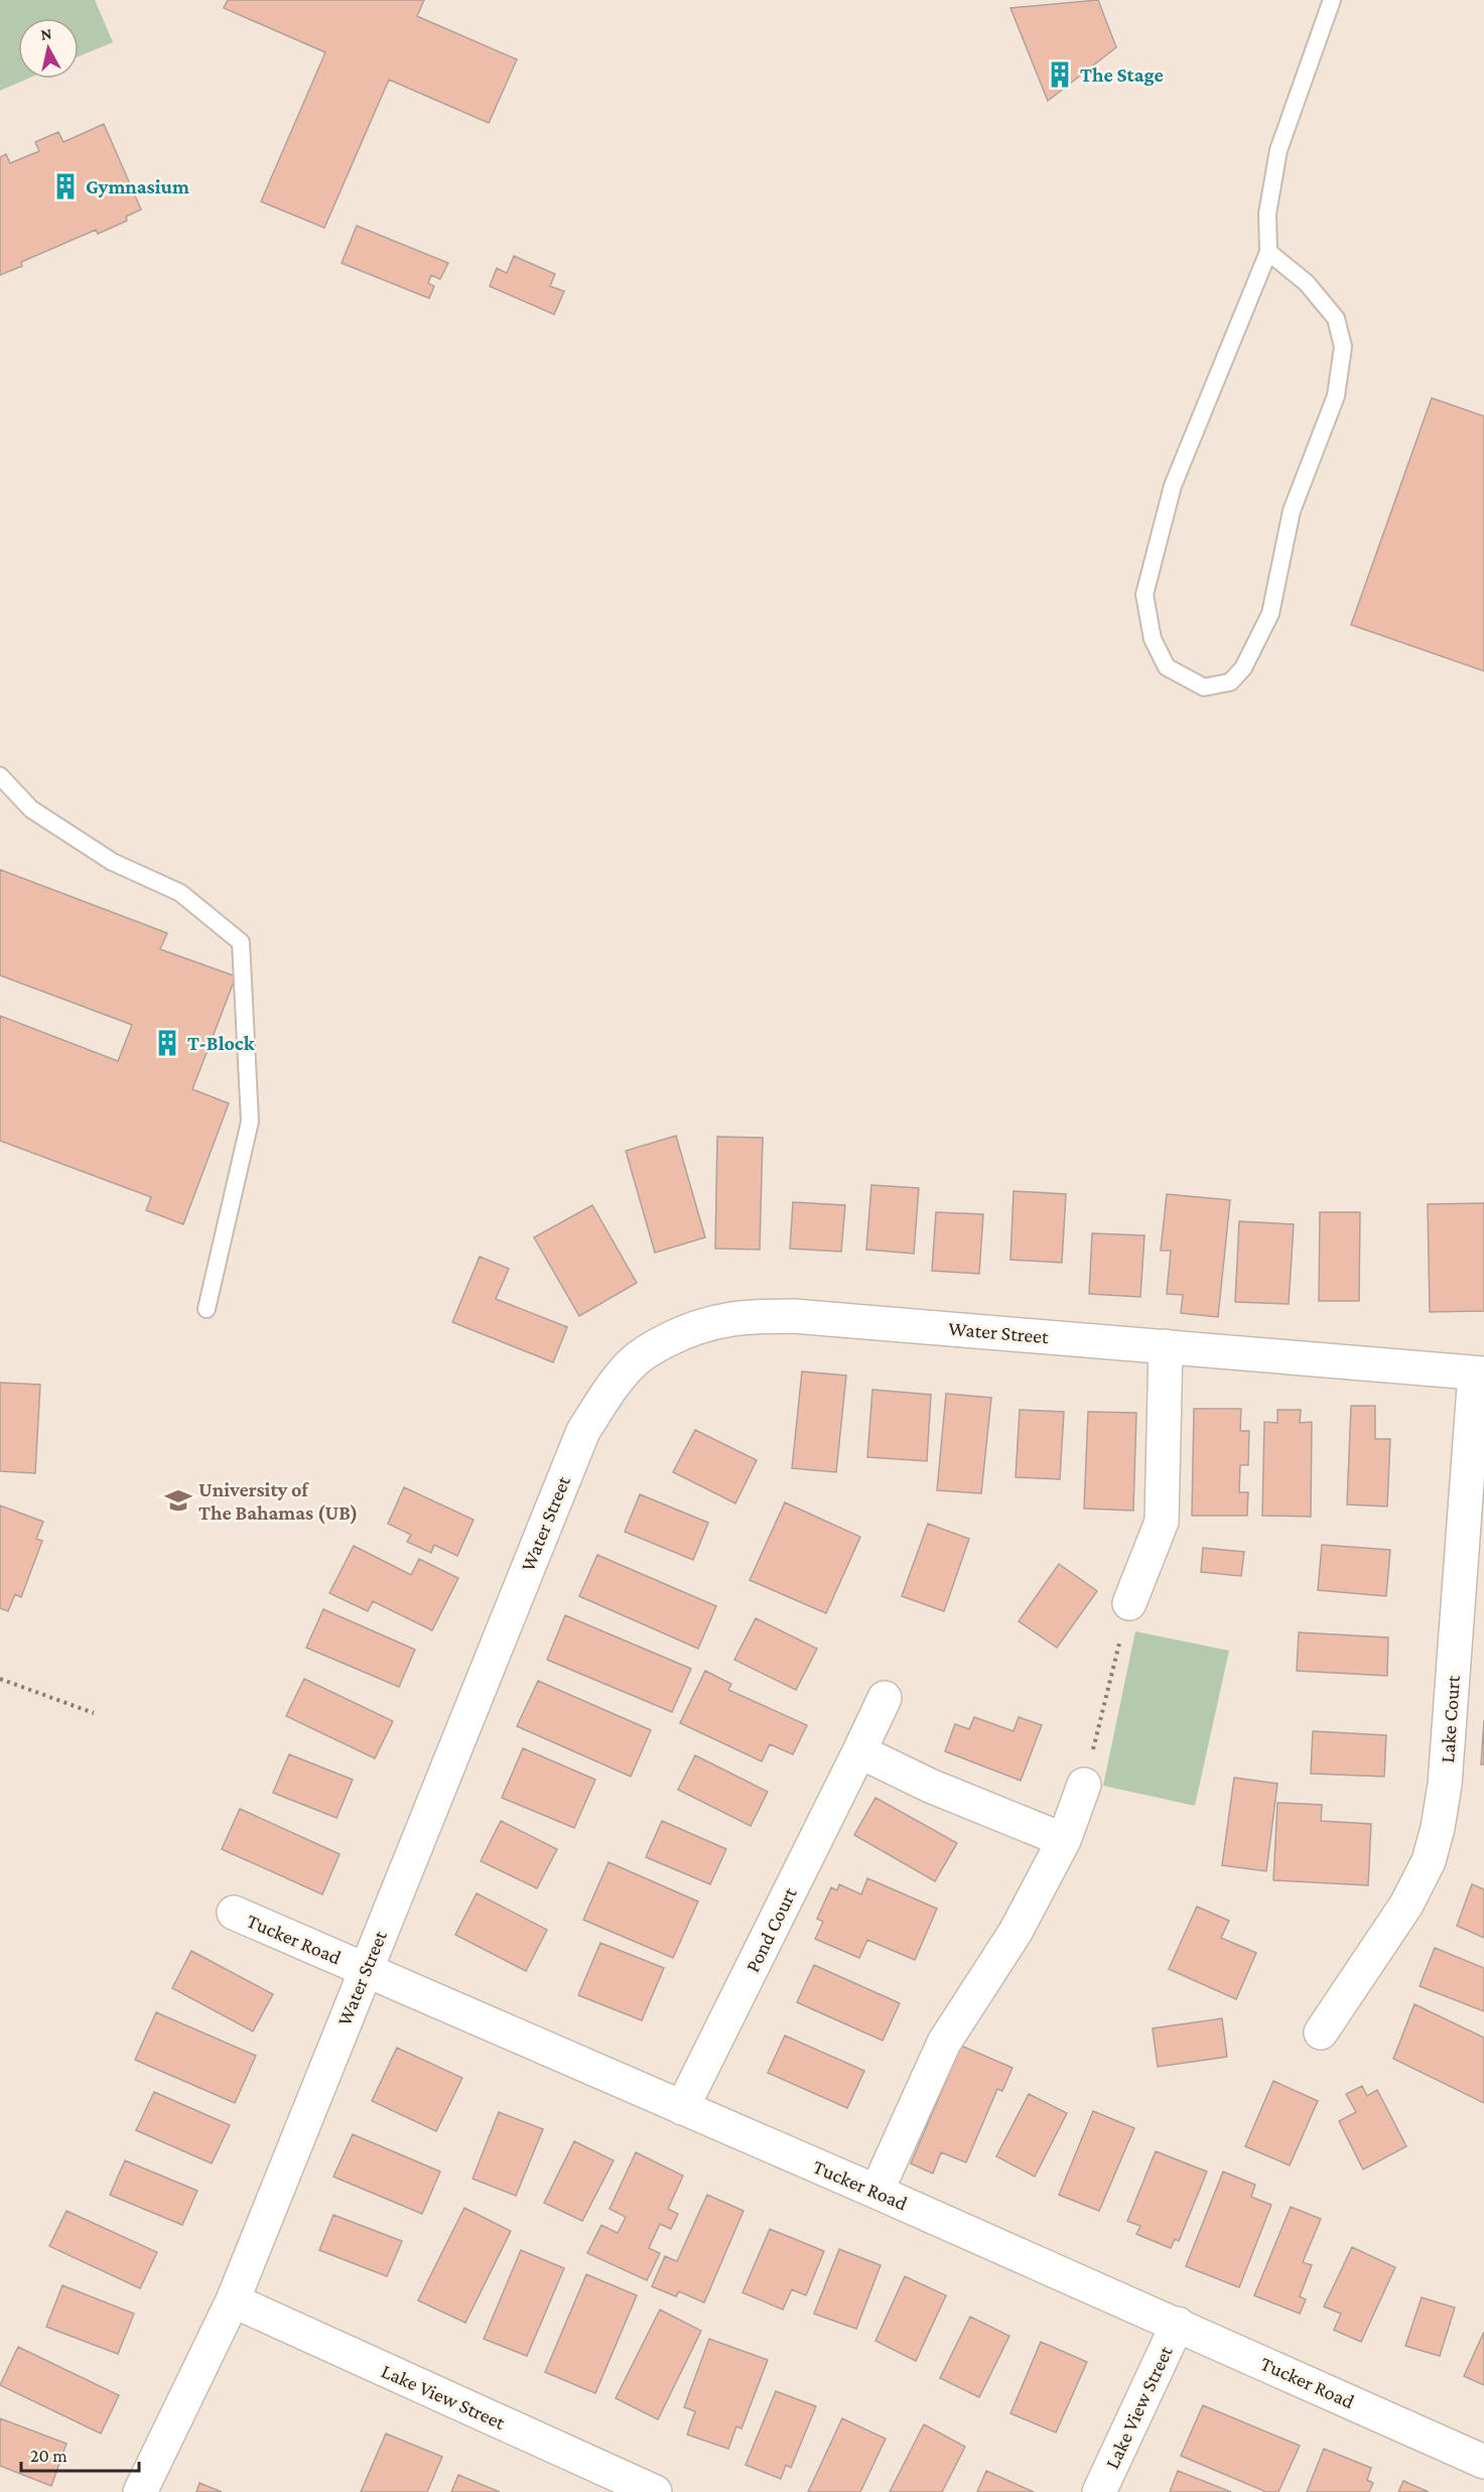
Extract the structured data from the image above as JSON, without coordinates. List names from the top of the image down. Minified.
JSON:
{"streets":{"street":["Water Street","Lake Court","Pond Court","Tucker Road","Lake View Street"]},"crossings":[["Water Street","Lake Court"],["Water Street","Tucker Road"],["Water Street","Lake View Street"],["Pond Court","Tucker Road"],["Tucker Road","Lake View Street"]],"places":{"building":["The Stage","Gymnasium","T-Block"],"school or university":["University of The Bahamas (UB)"]},"scale_bar":"20 m","north":"top"}
